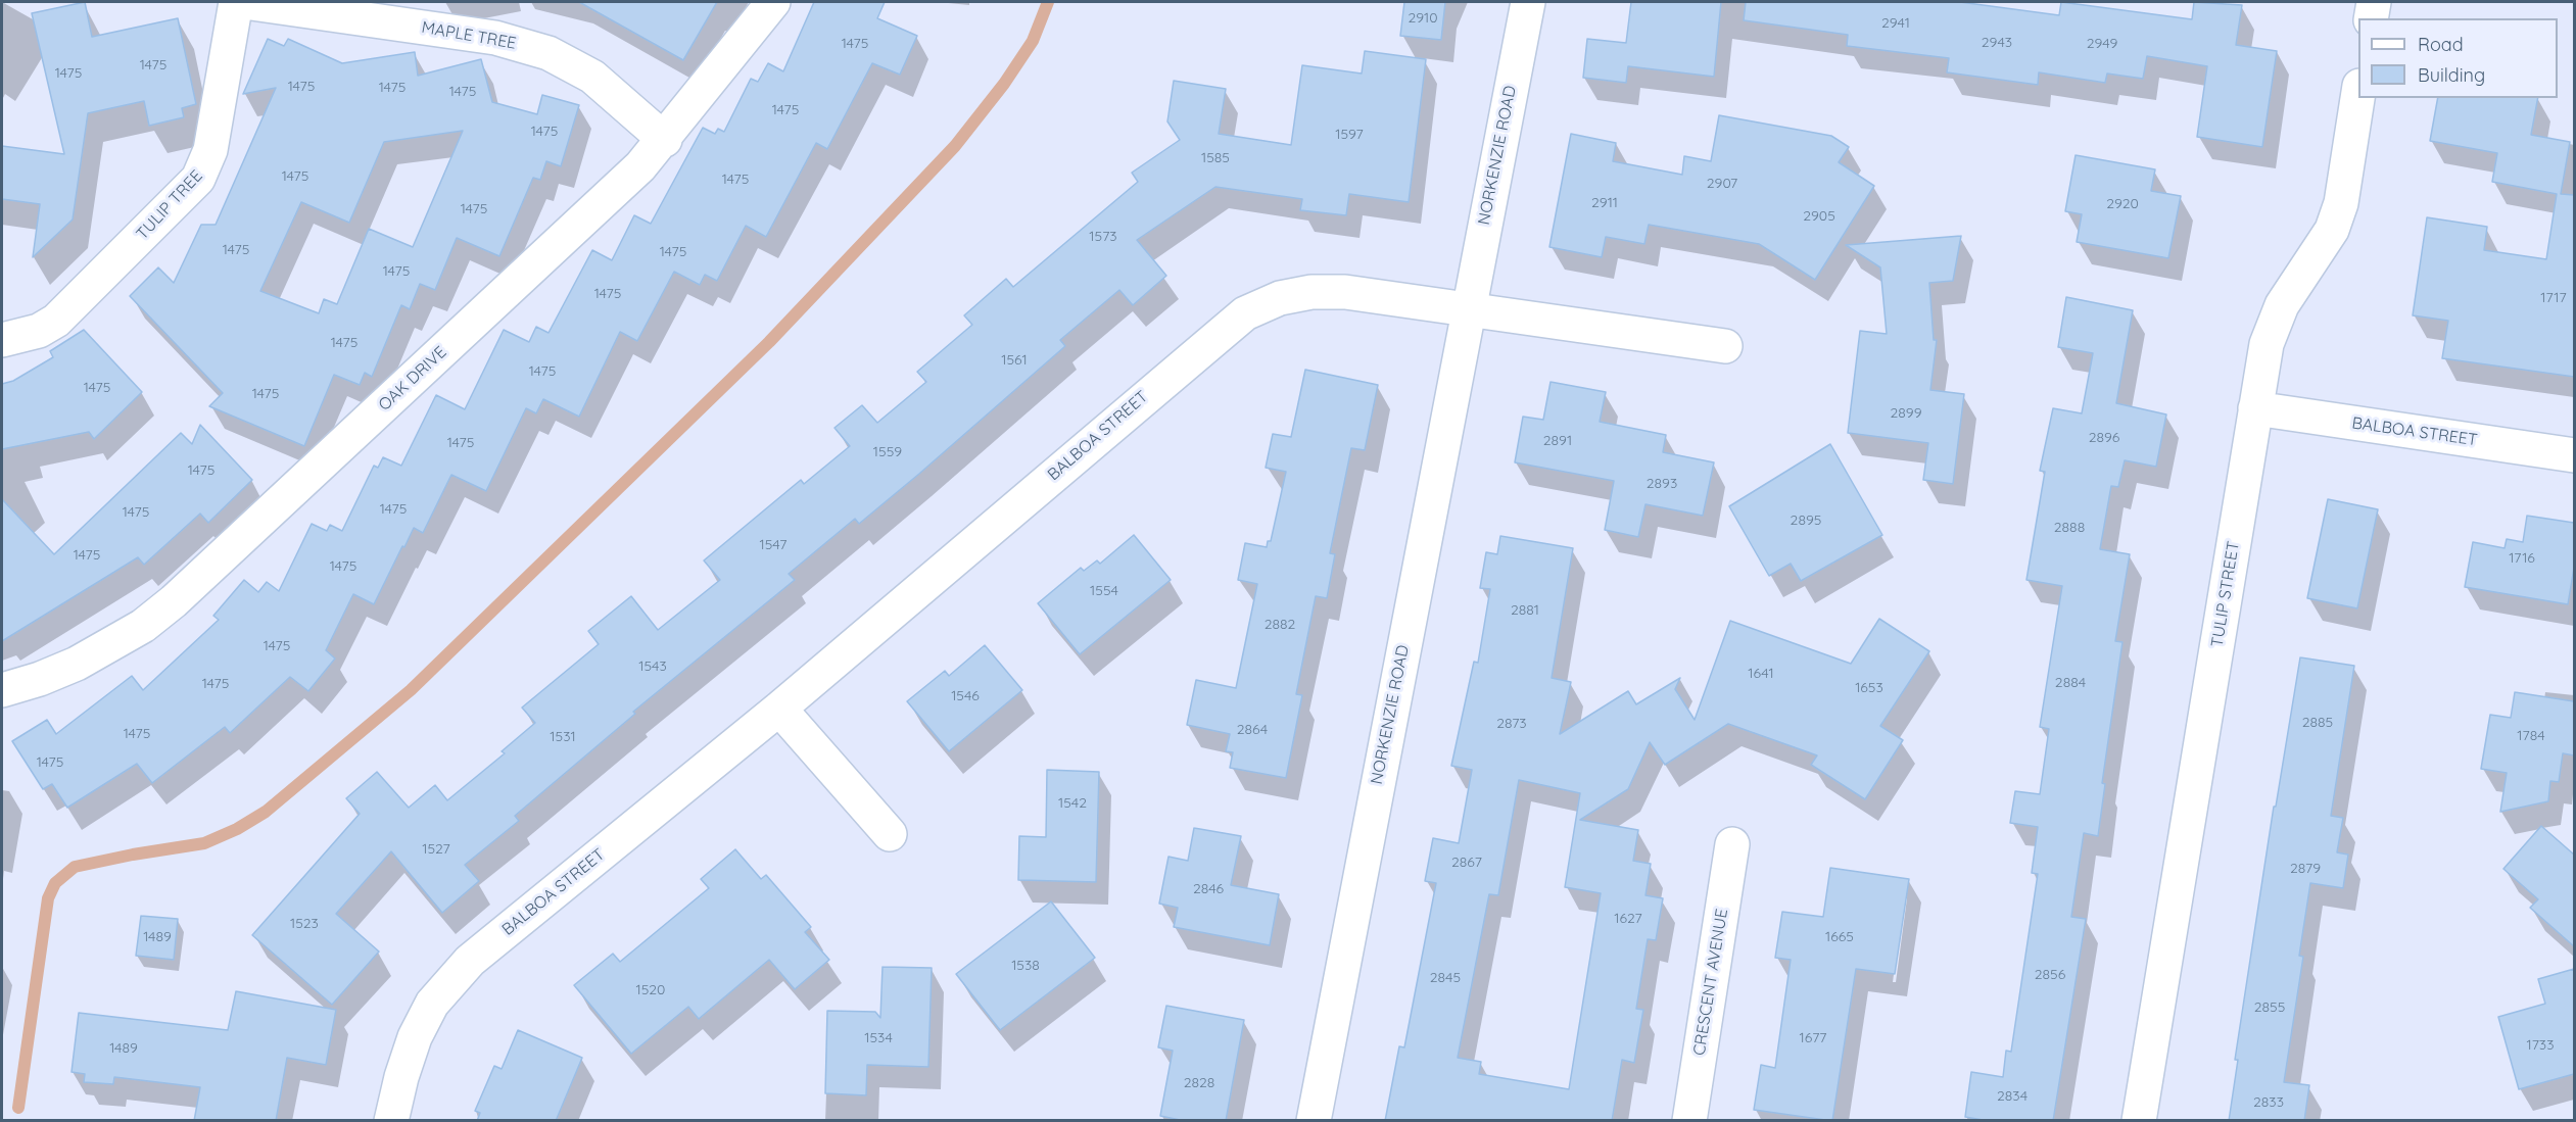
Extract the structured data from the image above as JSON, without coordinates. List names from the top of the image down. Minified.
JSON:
{"streets":{"street":["MAPLE TREE","NORKENZIE ROAD","TULIP TREE","OAK DRIVE","BALBOA STREET","TULIP STREET","CRESCENT AVENUE"]},"crossings":[["MAPLE TREE","OAK DRIVE"],["NORKENZIE ROAD","BALBOA STREET"],["BALBOA STREET","TULIP STREET"]],"house_numbers":["2910","2941","2943","1475","2949","1475","1475","1475","1475","1475","1475","1475","1597","1585","1475","1475","2907","2911","2920","1475","2905","1573","1475","1475","1475","1475","1717","1475","1561","1475","1475","1475","2899","2896","2891","1475","1559","1475","2893","1475","1475","2895","2888","1547","1475","1716","1475","1554","2881","2882","1475","1543","1641","2884","1475","1653","1546","2885","2873","2864","1475","1784","1531","1475","1542","1527","2867","2879","2846","1627","1523","1489","1665","1538","2856","2845","1520","2855","1534","1677","1733","1489","2828","2834","2833"],"legend":["Road","Building"]}
